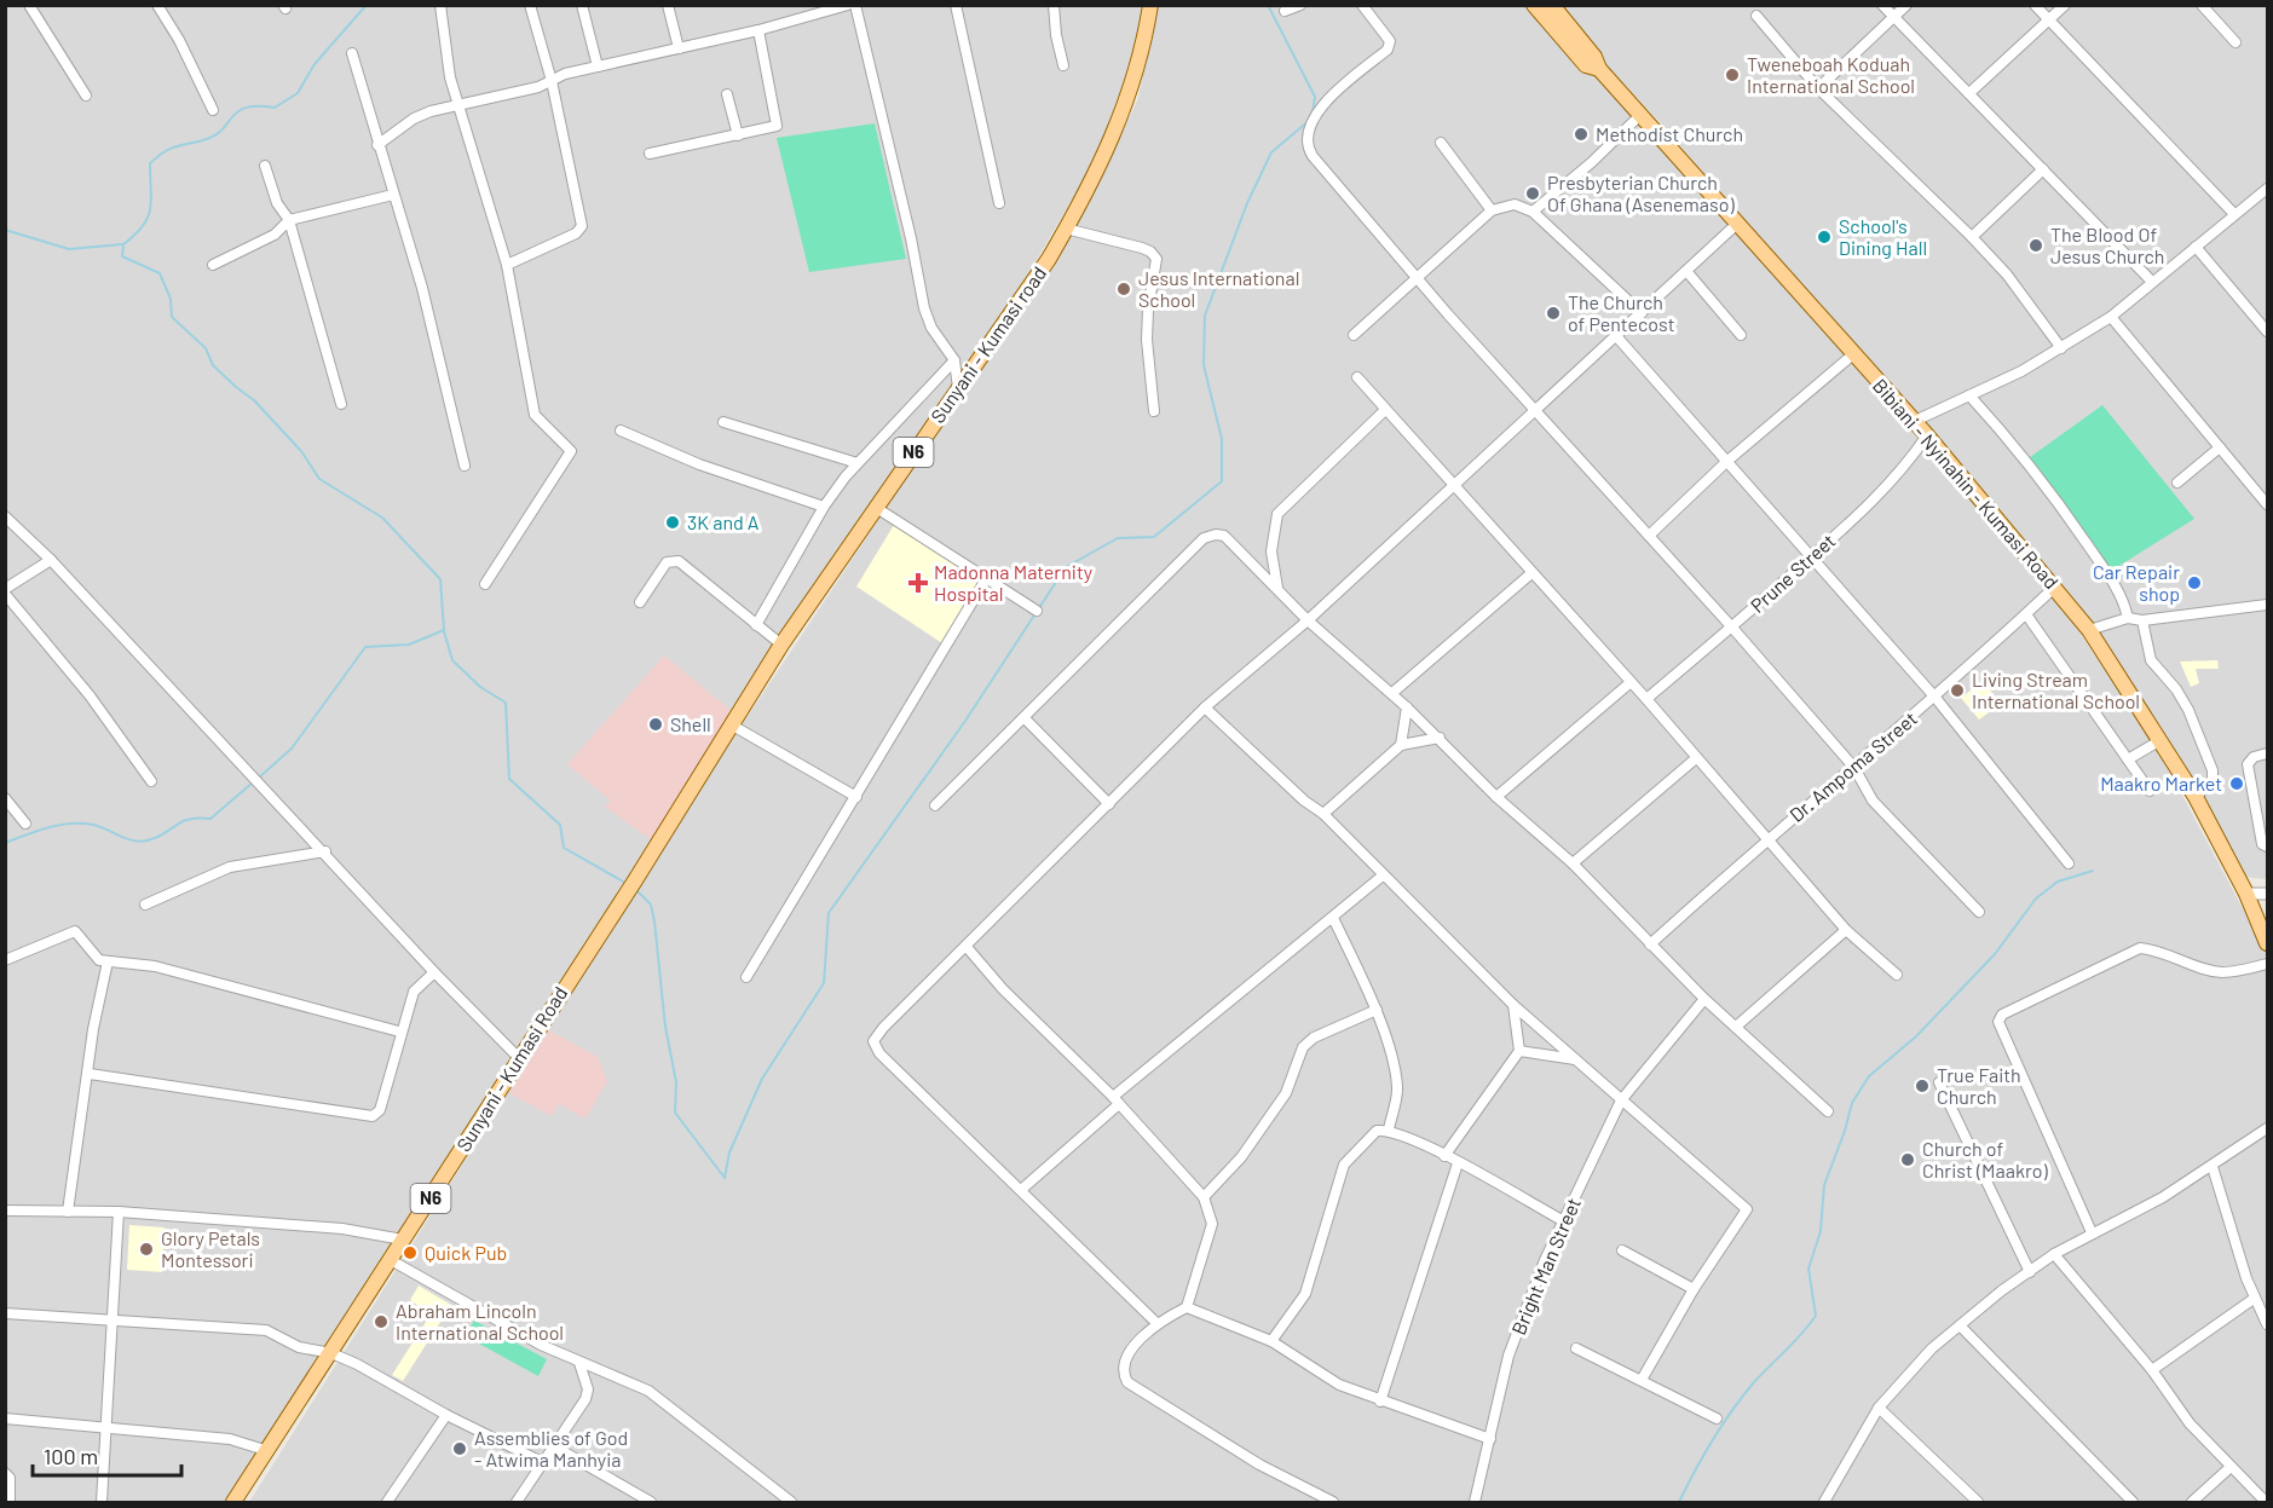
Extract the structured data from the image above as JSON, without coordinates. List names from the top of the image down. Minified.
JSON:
{"streets":{"main road":["Sunyani - Kumasi road","N6","Bibiani - Nyinahin - Kumasi Road","Sunyani - Kumasi Road"],"street":["Prune Street","Dr. Ampoma Street","Bright Man Street"]},"crossings":[["Sunyani - Kumasi road","Sunyani - Kumasi Road"],["Bibiani - Nyinahin - Kumasi Road","Prune Street"],["Bibiani - Nyinahin - Kumasi Road","Dr. Ampoma Street"]],"places":{"other":["Tweneboah Koduah International School","Methodist Church","Presbyterian Church Of Ghana (Asenemaso)","School's Dining Hall","The Blood Of Jesus Church","Jesus International School","The Church of Pentecost","3K and A","Car Repair shop","Living Stream International School","Shell","Maakro Market","True Faith Church","Church of Christ (Maakro)","Glory Petals Montessori","Quick Pub","Abraham Lincoln International School","Assemblies of God - Atwima Manhyia"],"health":["Madonna Maternity Hospital"]},"scale_bar":"100 m"}
